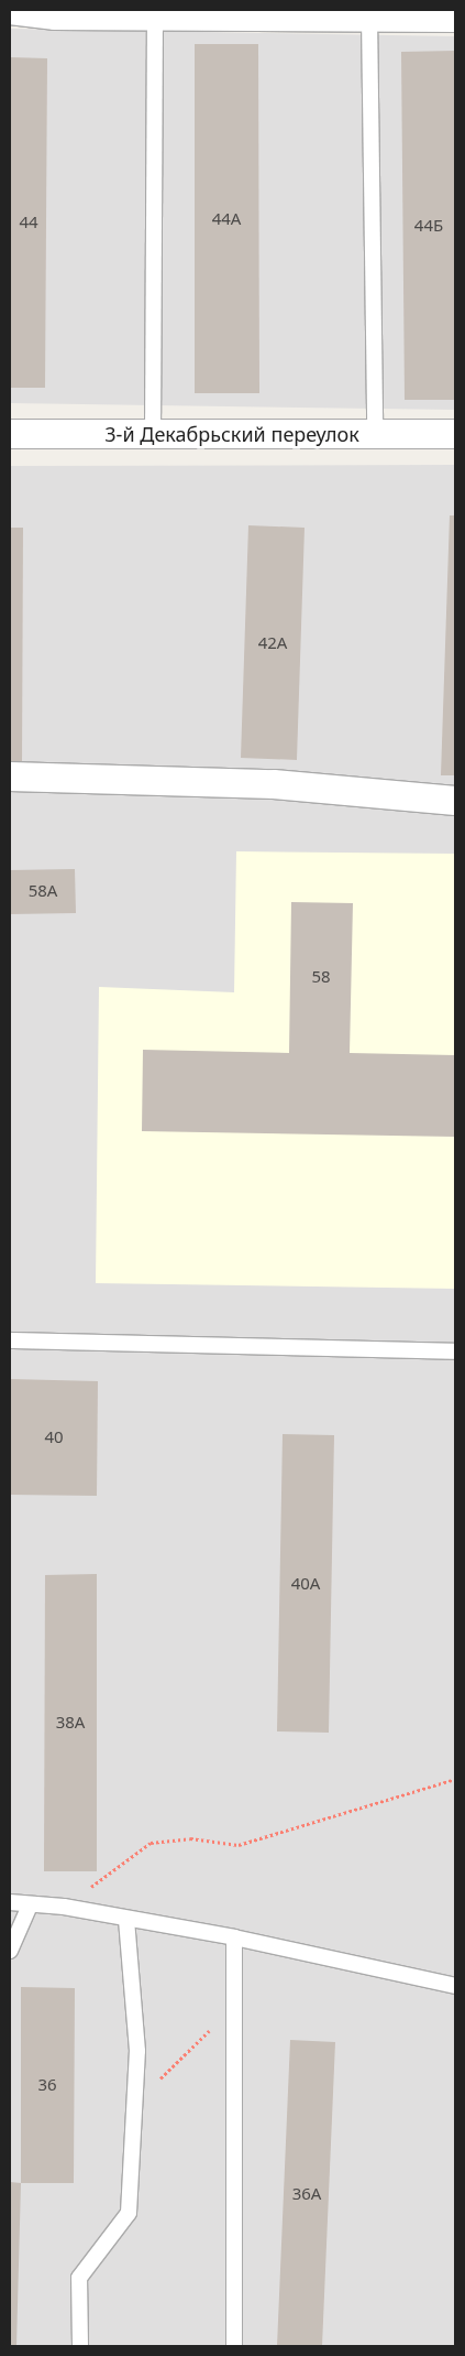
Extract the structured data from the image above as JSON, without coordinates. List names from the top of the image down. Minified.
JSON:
{"streets":{"street":["3-й Декабрьский переулок"]},"house_numbers":["44А","44","44Б","42А","58А","58","40","40А","38А","36","36А"]}
